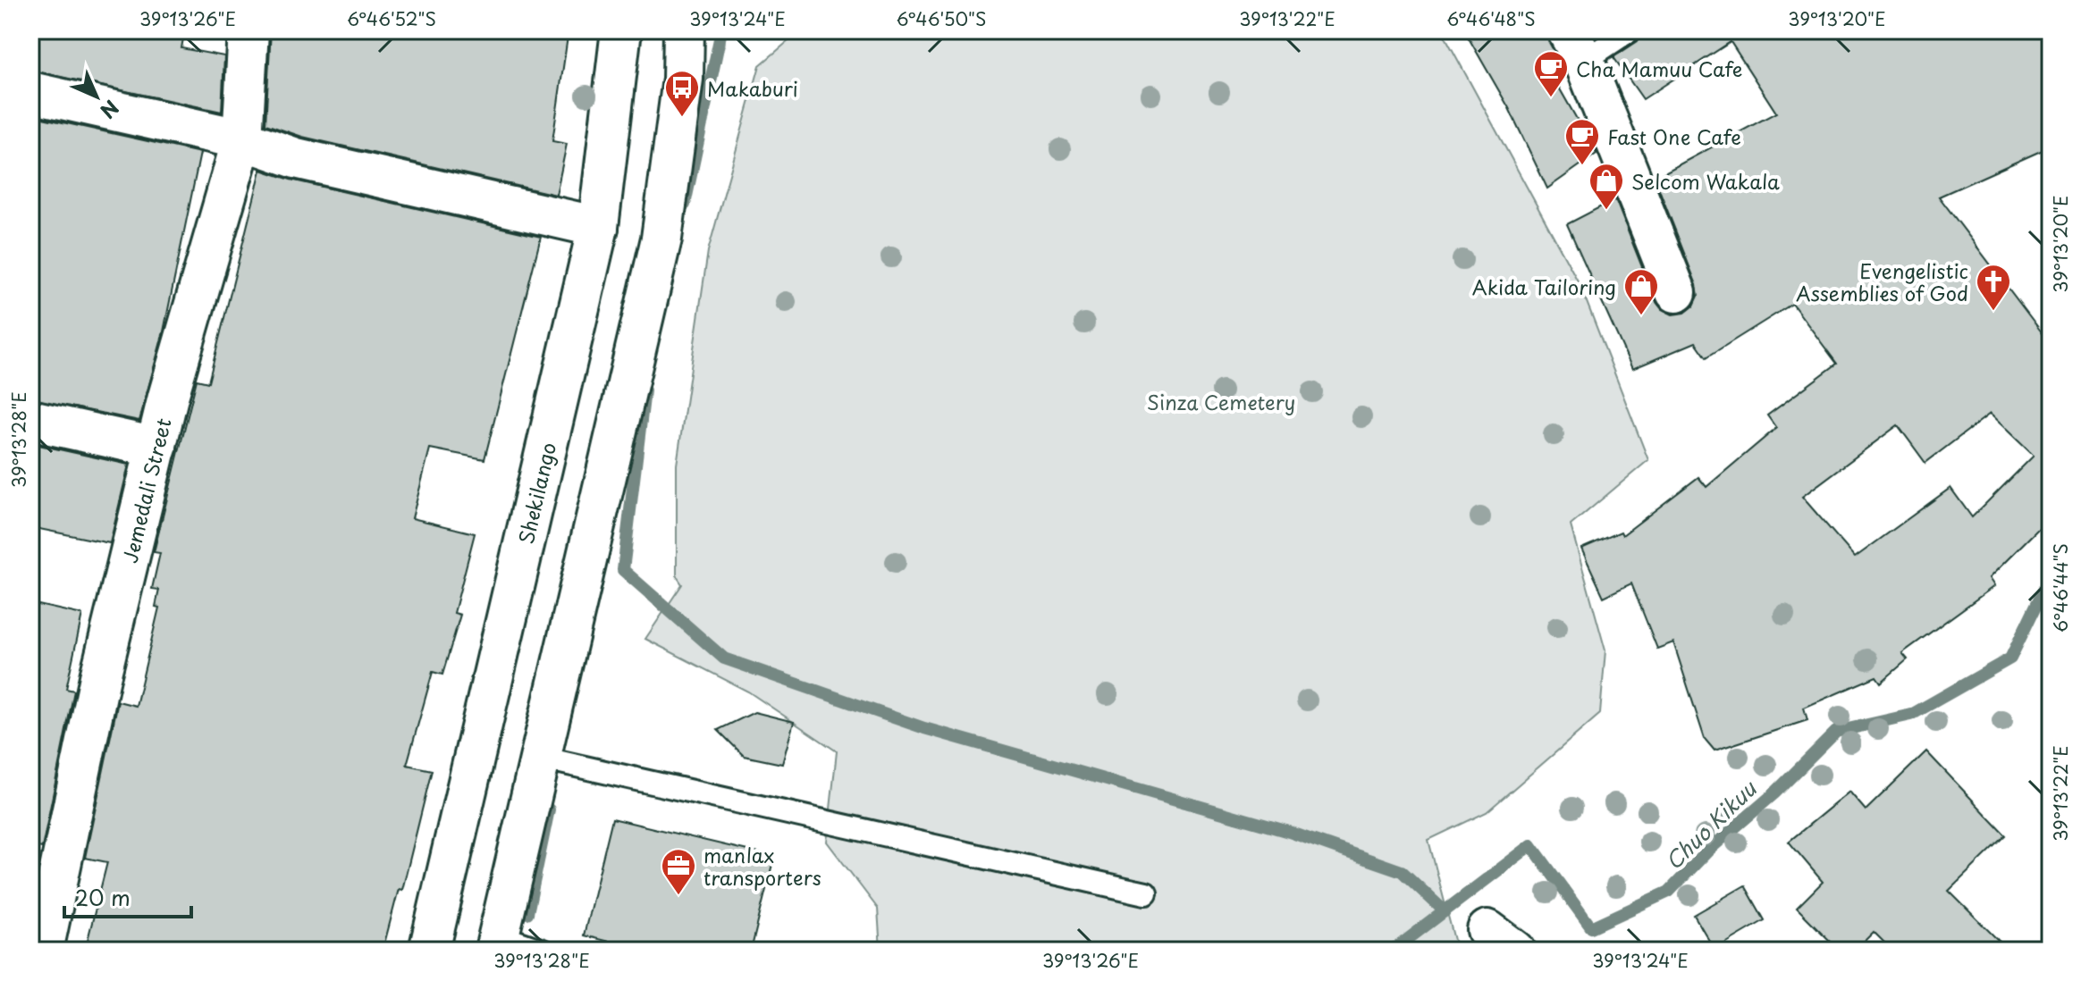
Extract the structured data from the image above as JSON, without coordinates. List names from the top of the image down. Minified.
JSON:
{"streets":{"street":["Jemedali Street","Shekilango"]},"water":["Chuo Kikuu"],"parks":["Sinza Cemetery"],"places":{"cafe":["Cha Mamuu Cafe","Fast One Cafe"],"bus stop":["Makaburi"],"shop":["Selcom Wakala","Akida Tailoring"],"church":["Evengelistic Assemblies of God"],"office":["manlax transporters"]},"scale_bar":"20 m","north":"bottom right","coordinates":["39°13'26\"E","6°46'52\"S","39°13'24\"E","6°46'50\"S","39°13'22\"E","6°46'48\"S","39°13'20\"E","39°13'28\"E","6°46'44\"S"]}
